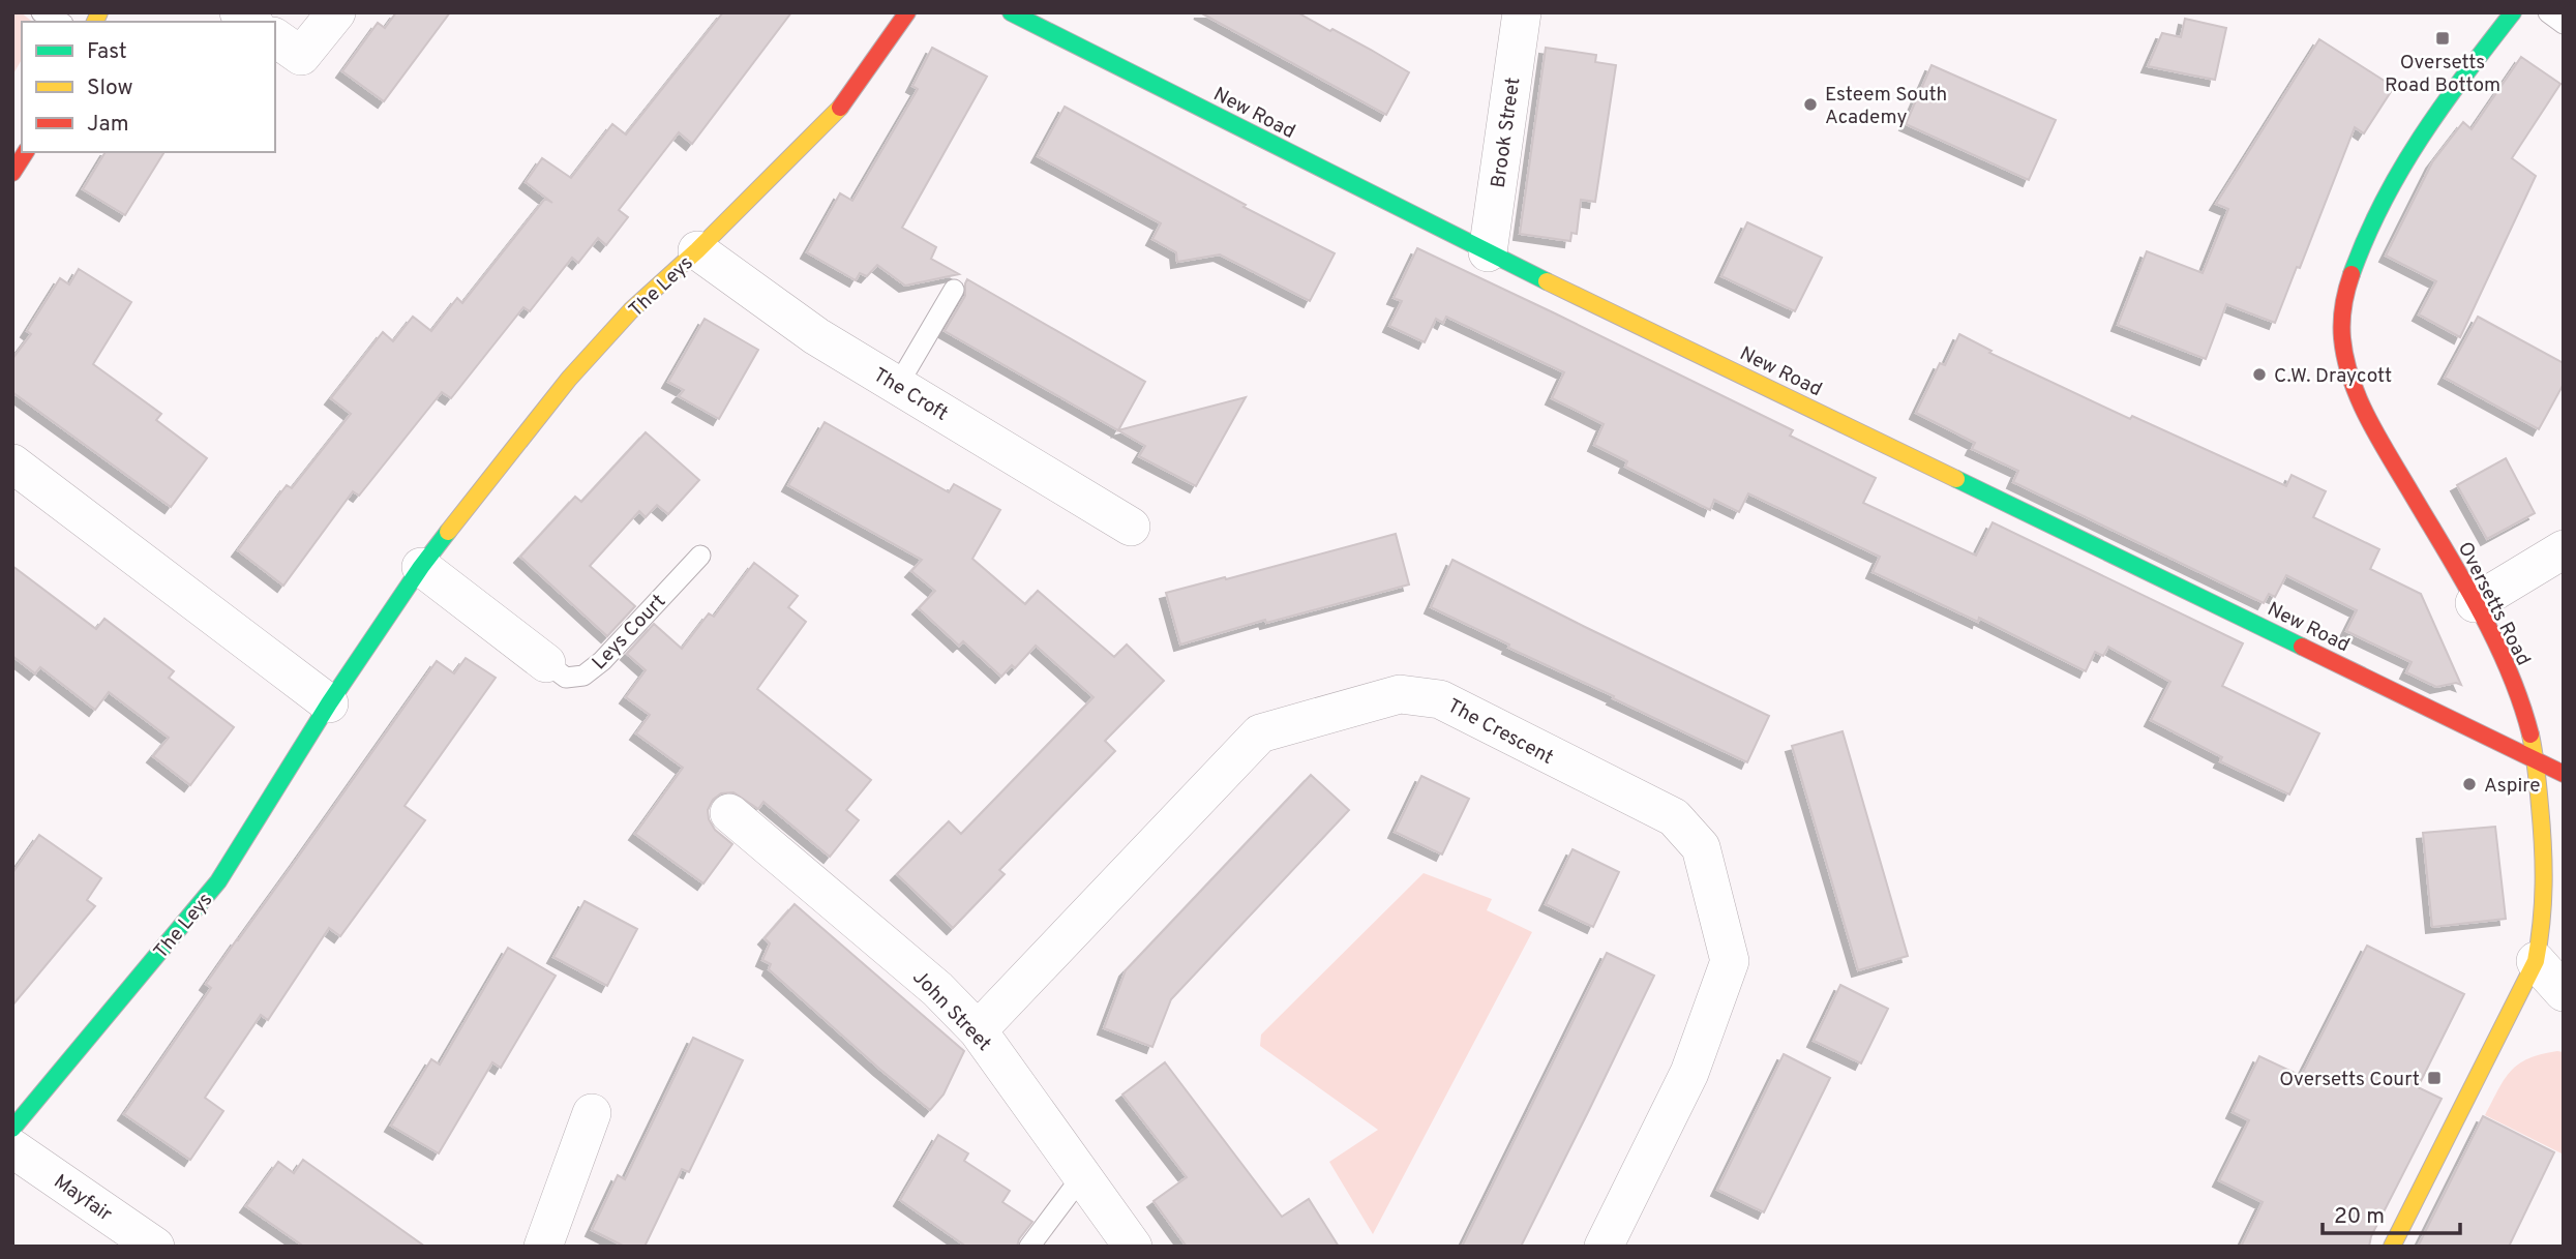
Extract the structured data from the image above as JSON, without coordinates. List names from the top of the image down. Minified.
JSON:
{"streets":{"street":["New Road","Brook Street","The Leys","The Croft","Oversetts Road","The Crescent","John Street","Mayfair"],"lane":["Leys Court"]},"crossings":[["New Road","Brook Street"],["New Road","Oversetts Road"],["The Leys","The Croft"],["The Crescent","John Street"]],"places":{"transit":["Oversetts Road Bottom","Oversetts Court"],"other":["Esteem South Academy","C.W. Draycott","Aspire"]},"legend":["Fast","Slow","Jam"],"scale_bar":"20 m"}
